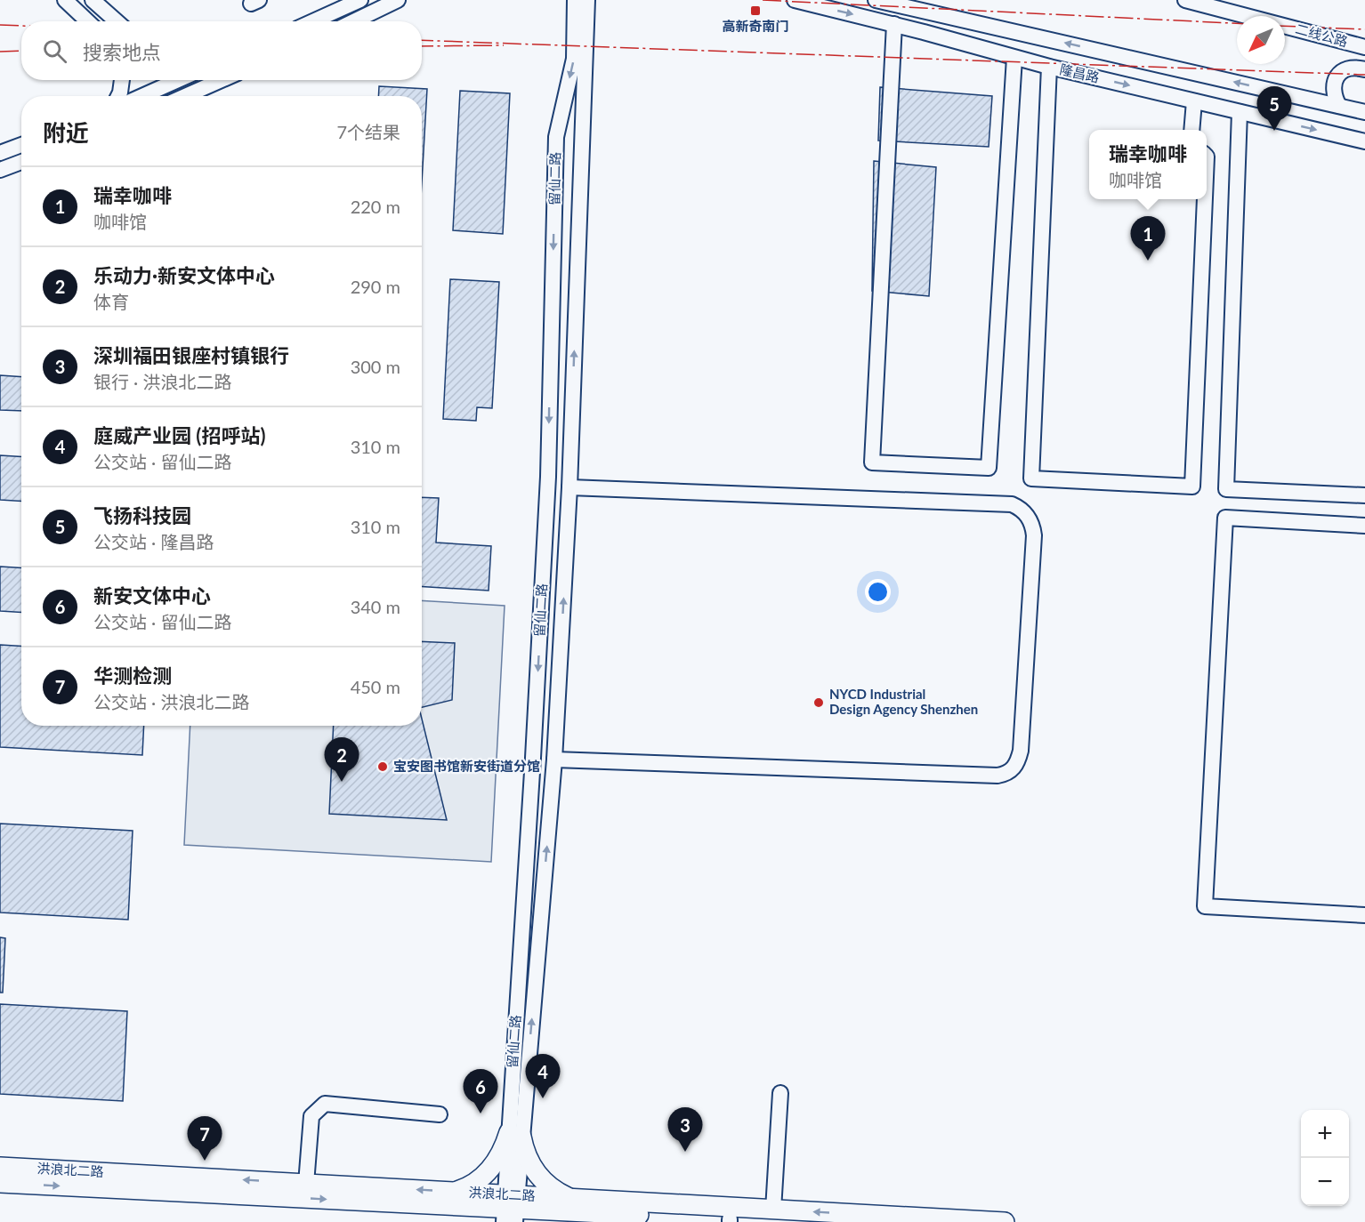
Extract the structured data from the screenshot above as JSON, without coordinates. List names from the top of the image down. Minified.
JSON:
{"streets":{"main road":["洪浪北二路"],"street":["二线公路","隆昌路","留仙二路"]},"crossings":[["留仙二路","洪浪北二路"]],"places":{"transit":["高新奇南门"],"other":["NYCD Industrial Design Agency Shenzhen","宝安图书馆新安街道分馆"]},"north":"bottom left","page":{"search":"搜索地点","pins":["5","1","2","4","6","3","7"],"heading":["附近","7个结果"],"popup":["瑞幸咖啡","咖啡馆"],"list":[{"mark":"1","name":"瑞幸咖啡","note":"咖啡馆","value":"220 m"},{"mark":"2","name":"乐动力·新安文体中心","note":"体育","value":"290 m"},{"mark":"3","name":"深圳福田银座村镇银行","note":"银行 · 洪浪北二路","value":"300 m"},{"mark":"4","name":"庭威产业园 (招呼站)","note":"公交站 · 留仙二路","value":"310 m"},{"mark":"5","name":"飞扬科技园","note":"公交站 · 隆昌路","value":"310 m"},{"mark":"6","name":"新安文体中心","note":"公交站 · 留仙二路","value":"340 m"},{"mark":"7","name":"华测检测","note":"公交站 · 洪浪北二路","value":"450 m"}],"map_buttons":["+","−"]}}
